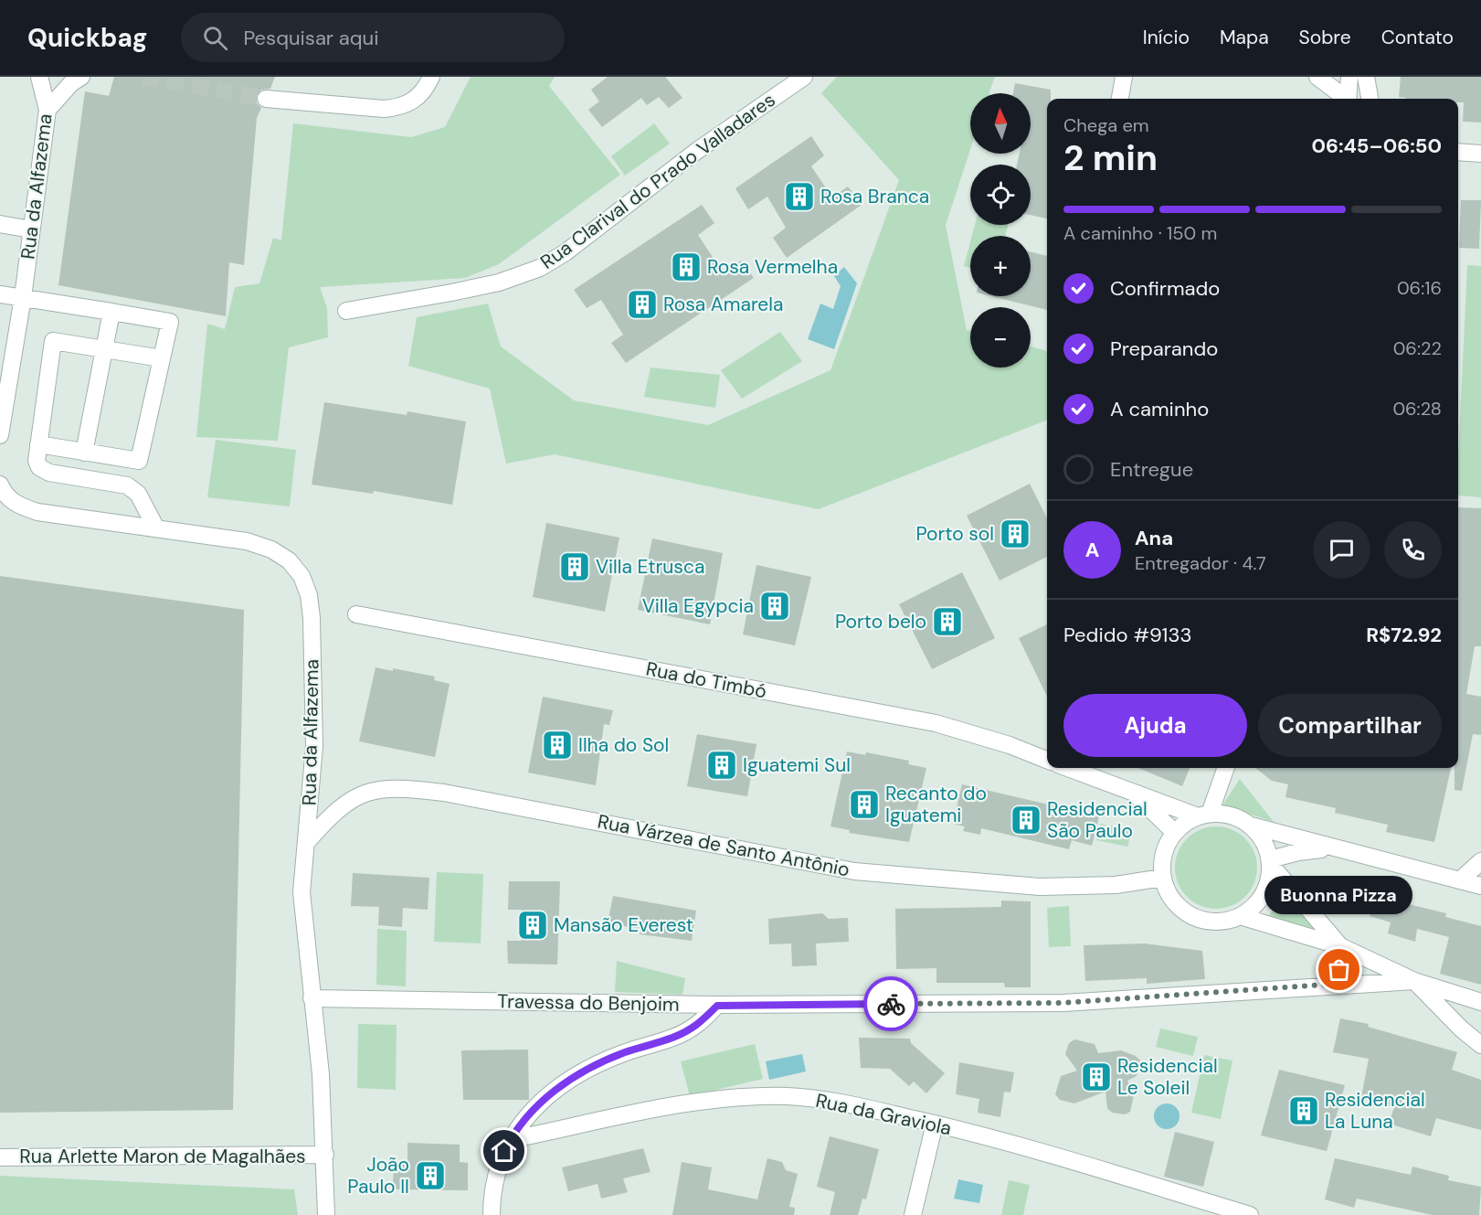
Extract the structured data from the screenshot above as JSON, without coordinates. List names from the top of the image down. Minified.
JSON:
{"streets":{"street":["Rua Clarival do Prado Valladares","Rua da Alfazema","Rua do Timbó","Rua Várzea de Santo Antônio","Travessa do Benjoim","Rua da Graviola","Rua Arlette Maron de Magalhães"]},"crossings":[["Rua da Alfazema","Rua Várzea de Santo Antônio"],["Rua da Alfazema","Travessa do Benjoim"],["Rua da Alfazema","Rua Arlette Maron de Magalhães"]],"places":{"building":["Rosa Branca","Rosa Vermelha","Rosa Amarela","Porto sol","Villa Etrusca","Villa Egypcia","Porto belo","Ilha do Sol","Iguatemi Sul","Recanto do Iguatemi","Residencial São Paulo","Mansão Everest","Residencial Le Soleil","Residencial La Luna","João Paulo II"],"other":["Buonna Pizza"]},"north":"top","page":{"header":"Quickbag","search":"Pesquisar aqui","nav":["Início","Mapa","Sobre","Contato"],"map_buttons":["+","−"],"heading":["2 min","Chega em","06:45–06:50"],"panel":["Ana","Entregador · 4.7","Pedido #9133","R$72.92"],"bar":"A caminho · 150 m","list":[["Confirmado","06:16"],["Preparando","06:22"],["A caminho","06:28"],"Entregue"],"round":"A","buttons":["Ajuda","Compartilhar"],"bubble":"Buonna Pizza"}}
